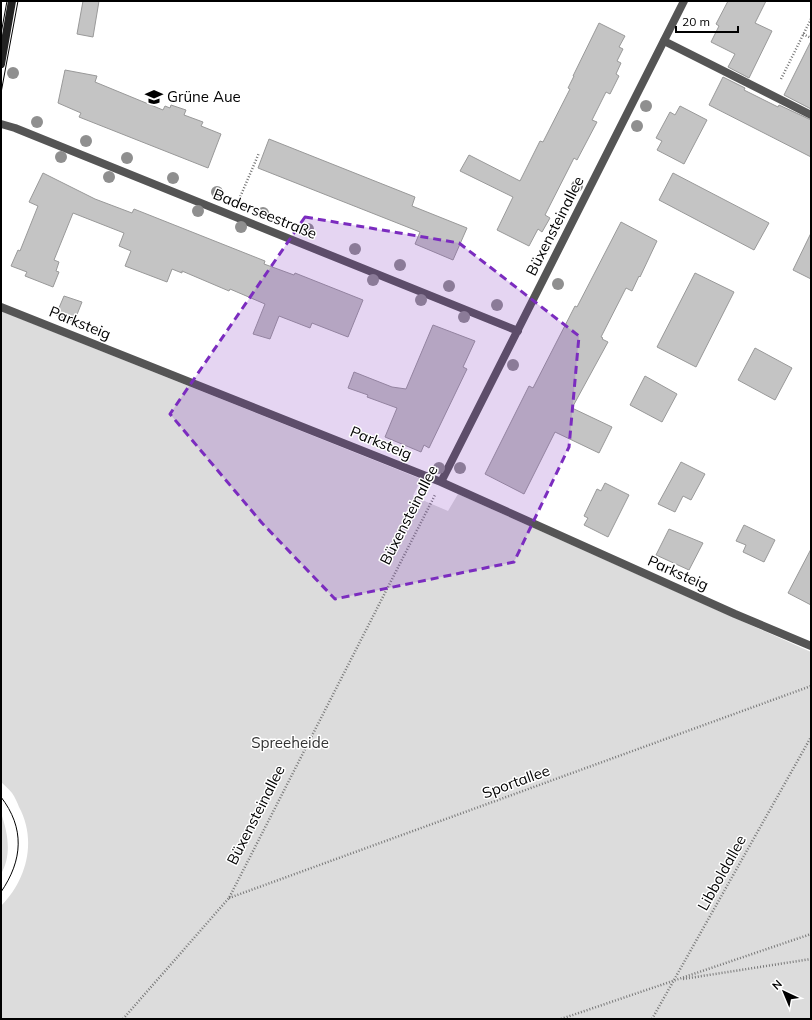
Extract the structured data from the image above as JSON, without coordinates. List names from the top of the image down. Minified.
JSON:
{"streets":{"street":["Baderseestraße","Büxensteinallee","Parksteig"],"path":["Sportallee","Libboldallee"]},"crossings":[["Baderseestraße","Büxensteinallee"],["Büxensteinallee","Parksteig"],["Büxensteinallee","Sportallee"]],"parks":["Spreeheide"],"places":{"school or university":["Grüne Aue"]},"scale_bar":"20 m","north":"top left"}
